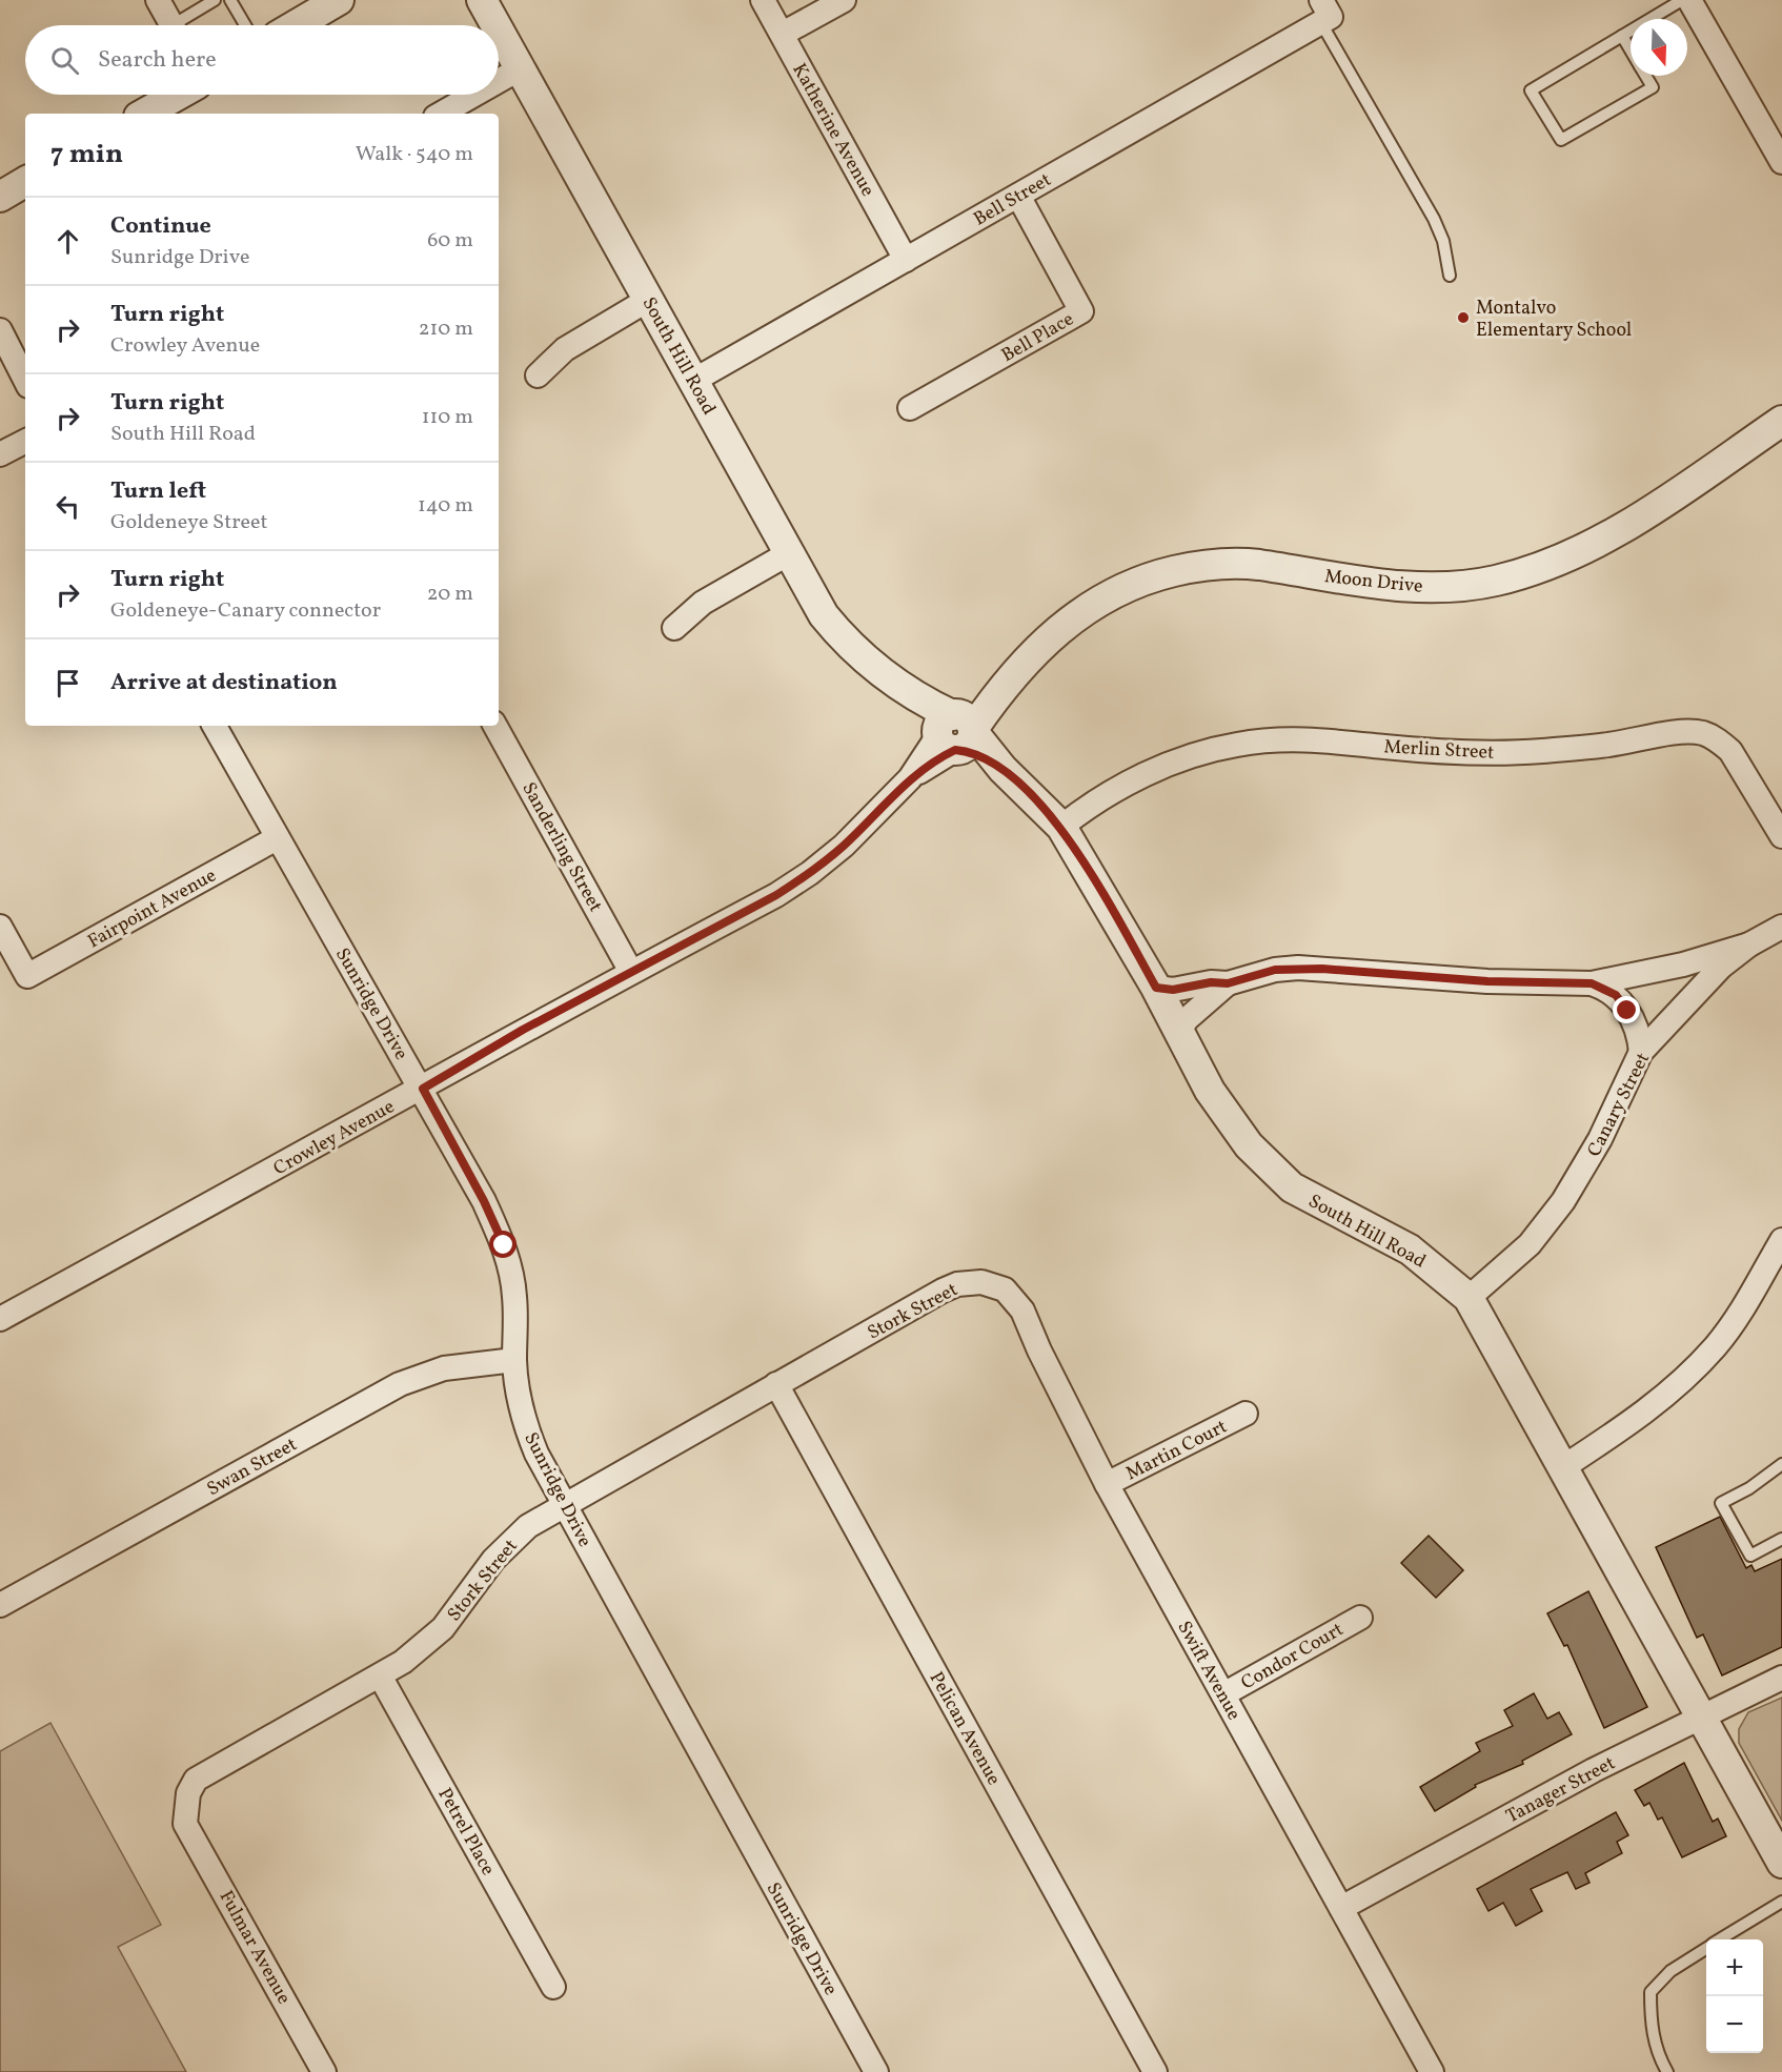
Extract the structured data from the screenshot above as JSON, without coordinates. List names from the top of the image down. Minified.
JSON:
{"streets":{"street":["Katherine Avenue","Bell Street","Bell Place","South Hill Road","Moon Drive","Merlin Street","Sanderling Street","Fairpoint Avenue","Sunridge Drive","Canary Street","Crowley Avenue","Stork Street","Martin Court","Swan Street","Condor Court","Swift Avenue","Pelican Avenue","Tanager Street","Petrel Place","Fulmar Avenue"]},"crossings":[["Katherine Avenue","Bell Street"],["Bell Street","Bell Place"],["Bell Street","South Hill Road"],["South Hill Road","Moon Drive"],["South Hill Road","Merlin Street"],["South Hill Road","Canary Street"],["South Hill Road","Crowley Avenue"],["South Hill Road","Tanager Street"],["Moon Drive","Crowley Avenue"],["Sanderling Street","Crowley Avenue"],["Fairpoint Avenue","Sunridge Drive"],["Sunridge Drive","Crowley Avenue"],["Sunridge Drive","Stork Street"],["Sunridge Drive","Swan Street"],["Stork Street","Swift Avenue"],["Stork Street","Pelican Avenue"],["Stork Street","Petrel Place"],["Stork Street","Fulmar Avenue"],["Martin Court","Swift Avenue"],["Condor Court","Swift Avenue"],["Swift Avenue","Tanager Street"]],"places":["Montalvo Elementary School"],"north":"bottom","page":{"search":"Search here","heading":["7 min","Walk · 540 m"],"list":[["Continue","Sunridge Drive","60 m"],["Turn right","Crowley Avenue","210 m"],["Turn right","South Hill Road","110 m"],["Turn left","Goldeneye Street","140 m"],["Turn right","Goldeneye-Canary connector","20 m"],"Arrive at destination"],"map_buttons":["+","−"]}}
